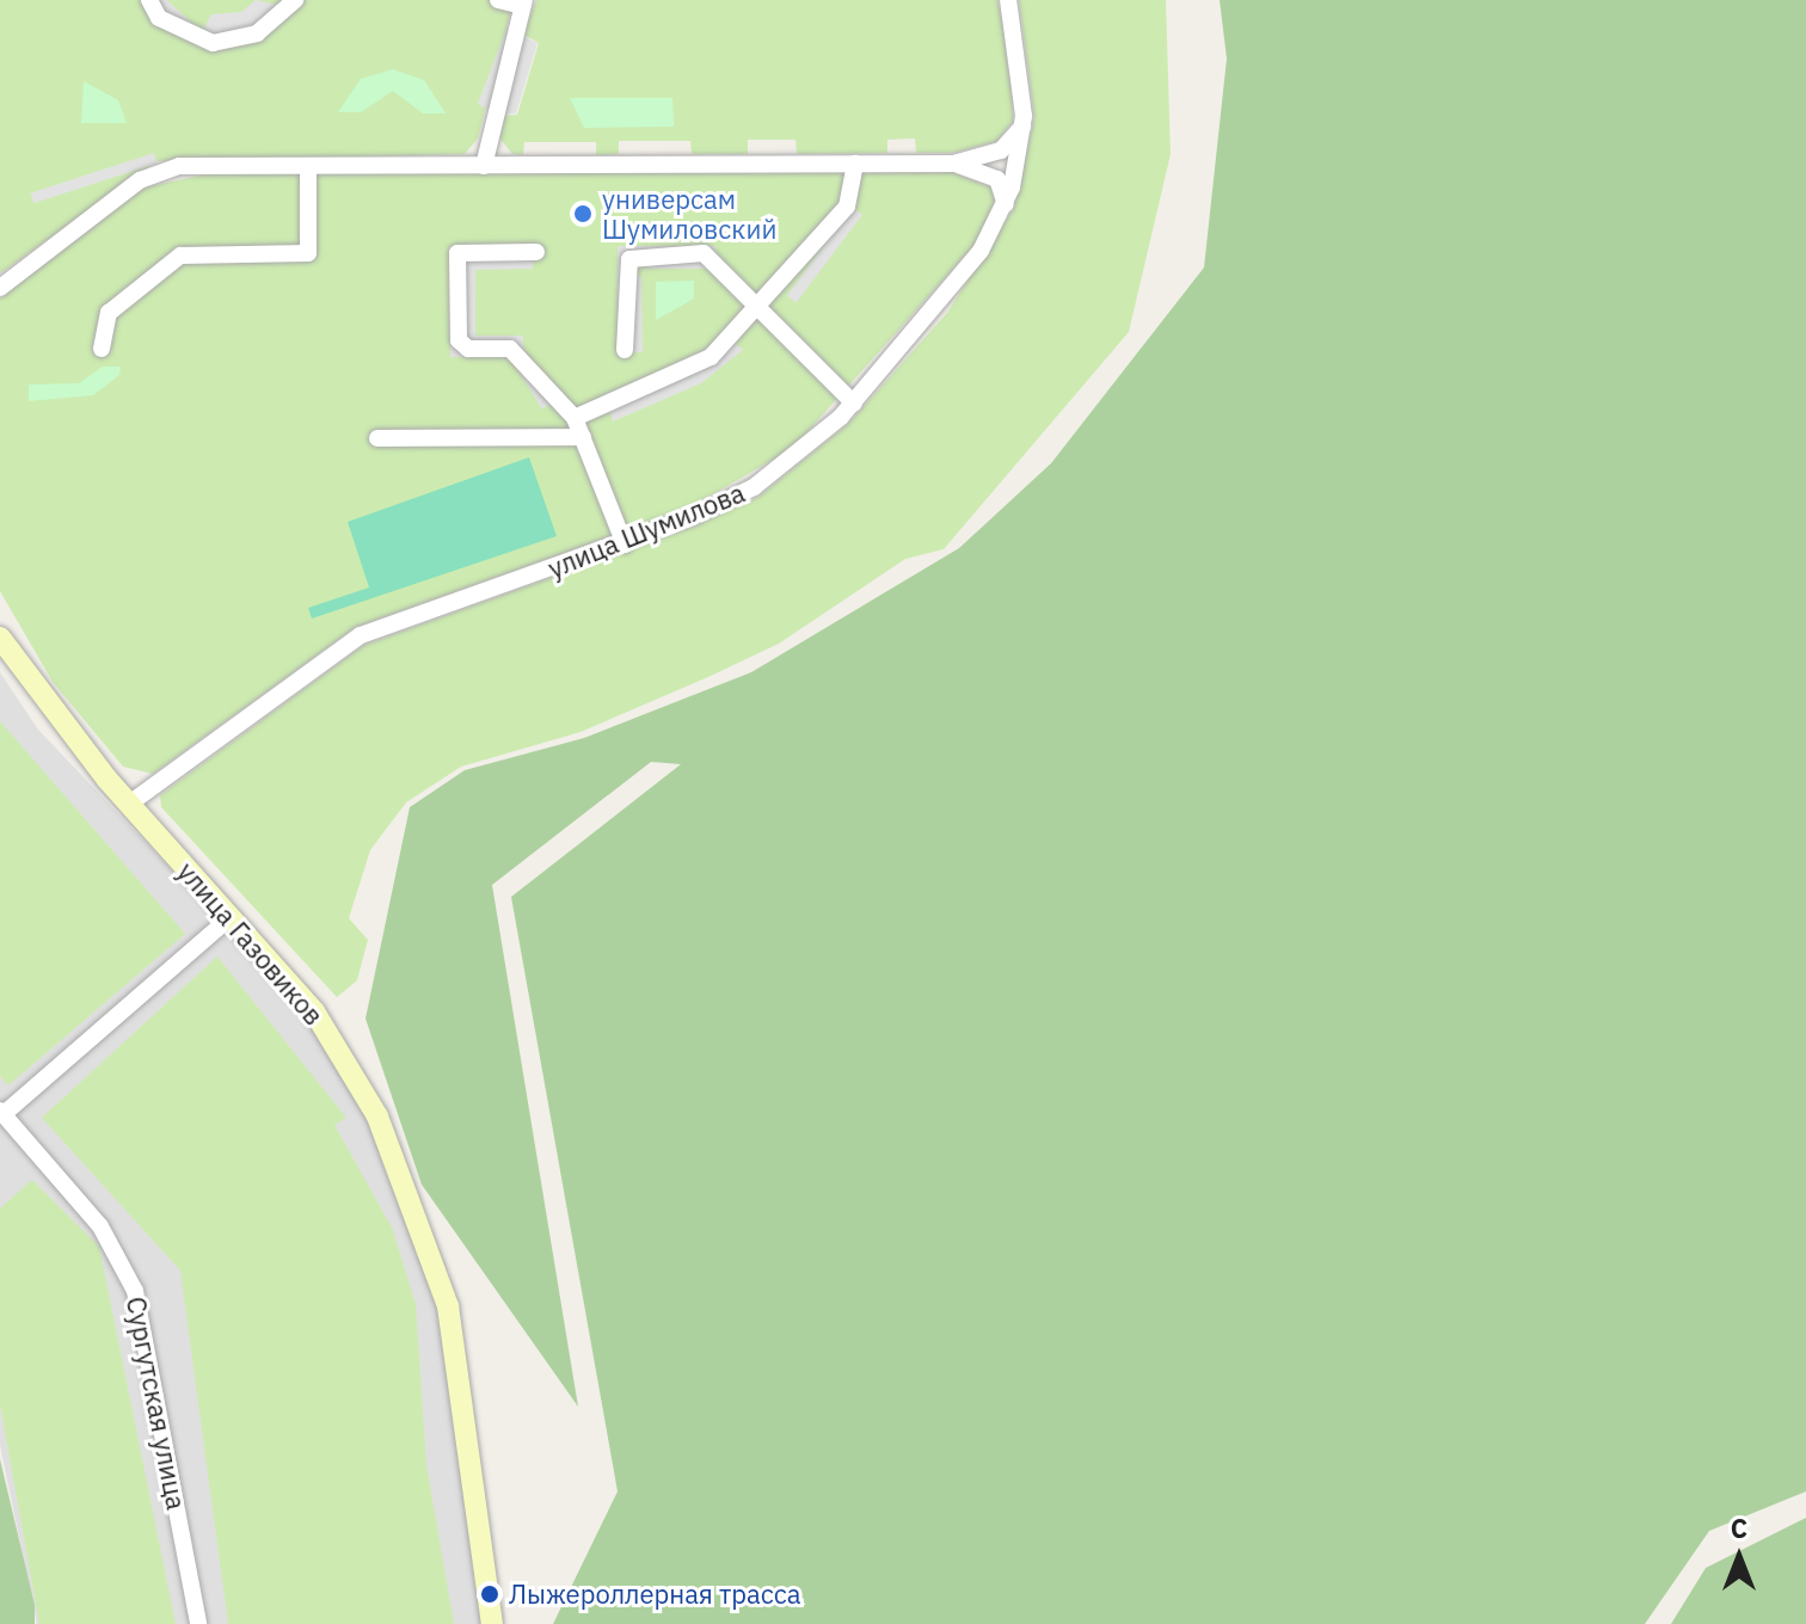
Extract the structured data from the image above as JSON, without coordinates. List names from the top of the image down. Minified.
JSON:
{"streets":{"street":["улица Шумилова","улица Газовиков","Сургутская улица"]},"crossings":[["улица Шумилова","улица Газовиков"]],"places":["универсам Шумиловский","Лыжероллерная трасса"],"north":"top"}
